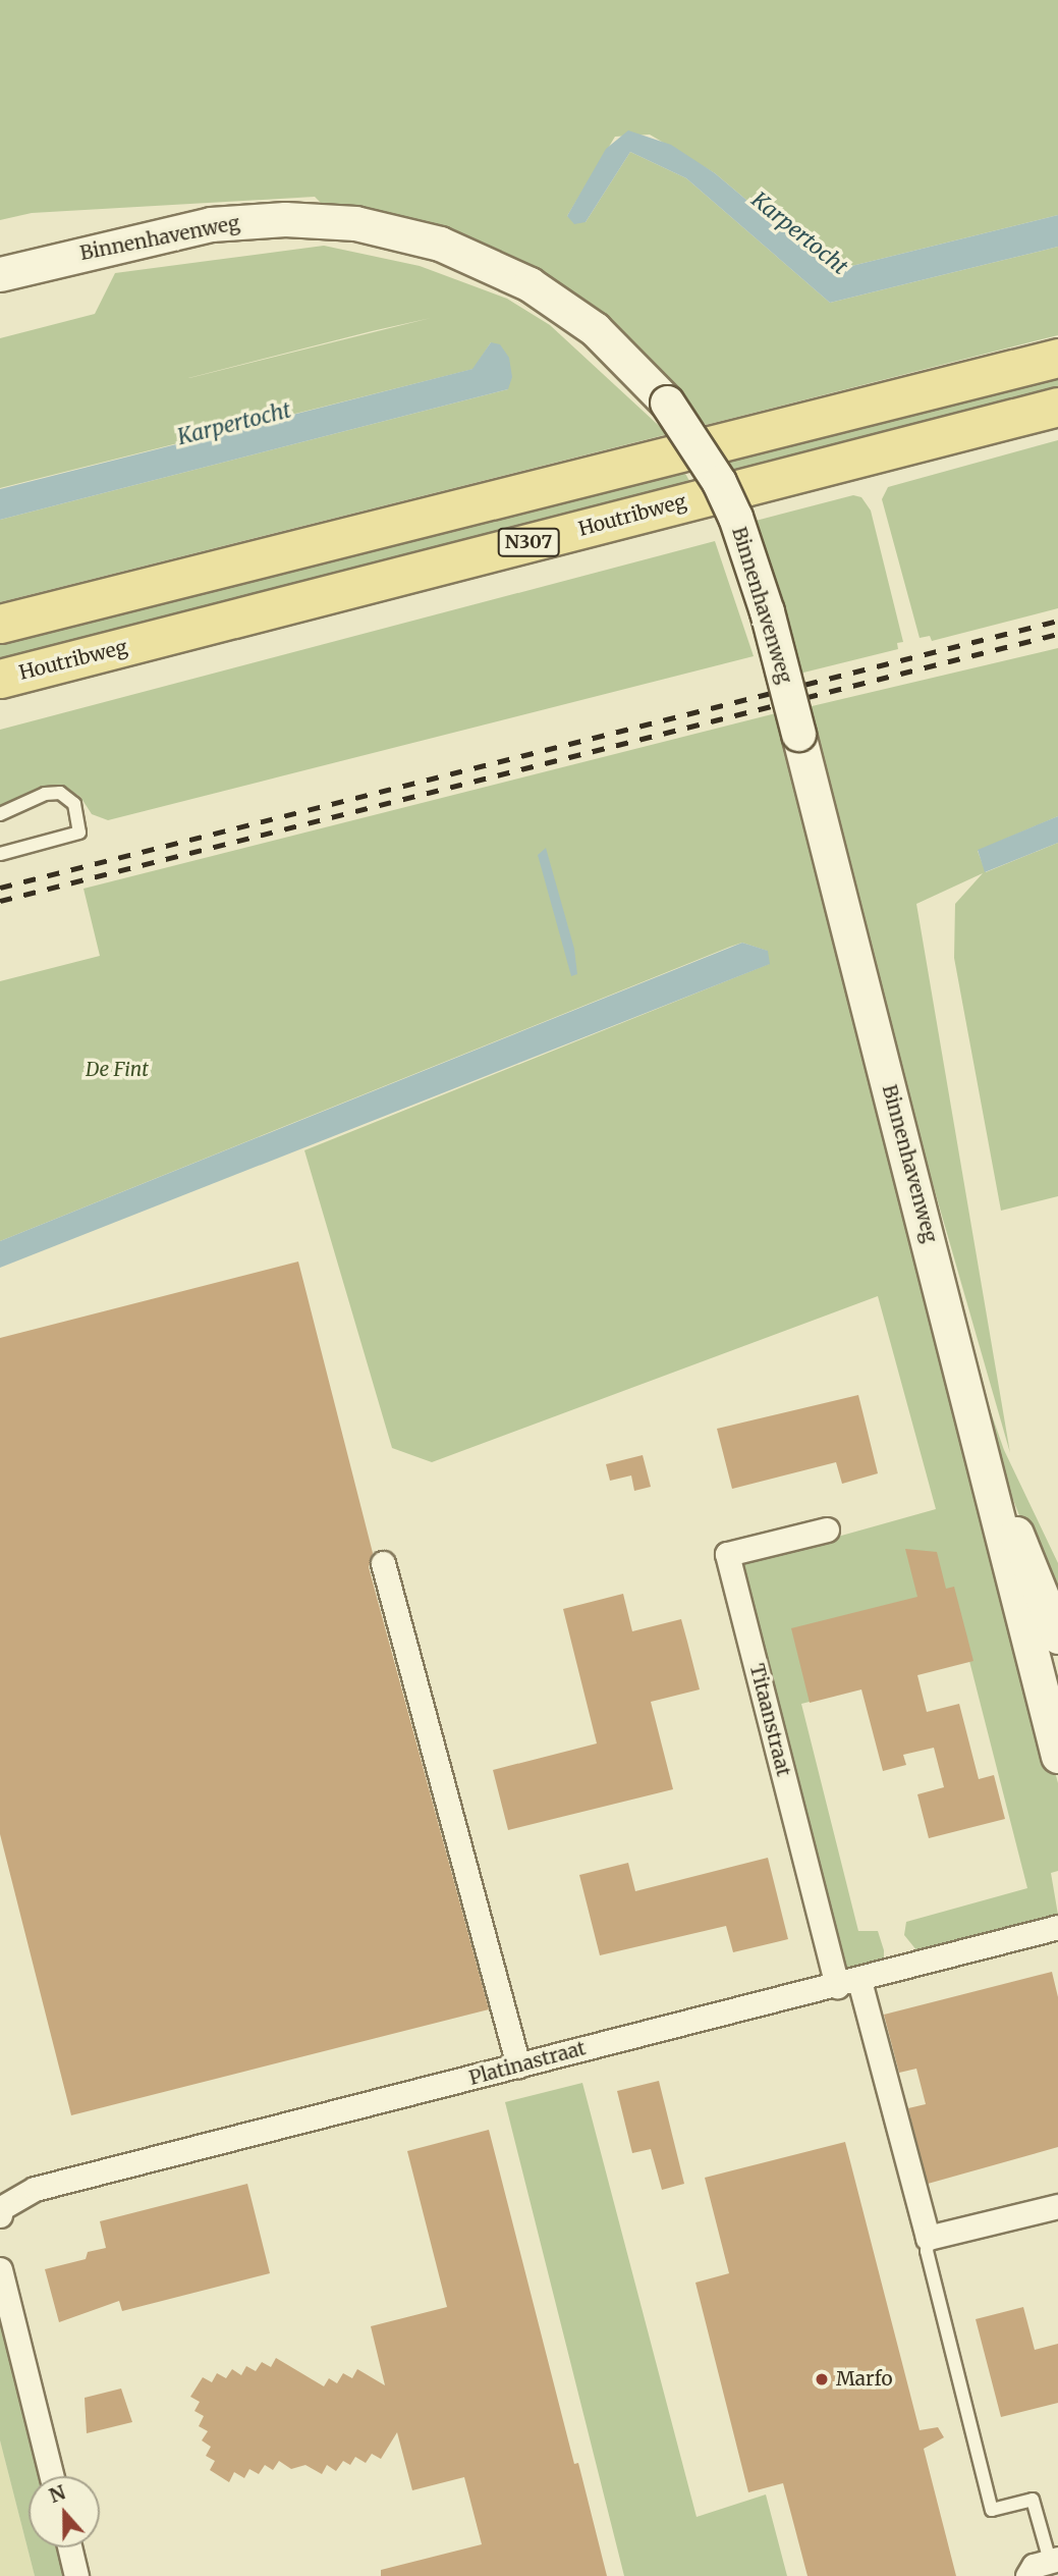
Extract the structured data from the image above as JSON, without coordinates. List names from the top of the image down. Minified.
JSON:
{"streets":{"main road":["Binnenhavenweg","Houtribweg","N307"],"street":["Titaanstraat","Platinastraat"]},"crossings":[["Titaanstraat","Platinastraat"]],"water":["Karpertocht"],"parks":["De Fint"],"places":["Marfo"],"north":"top"}
